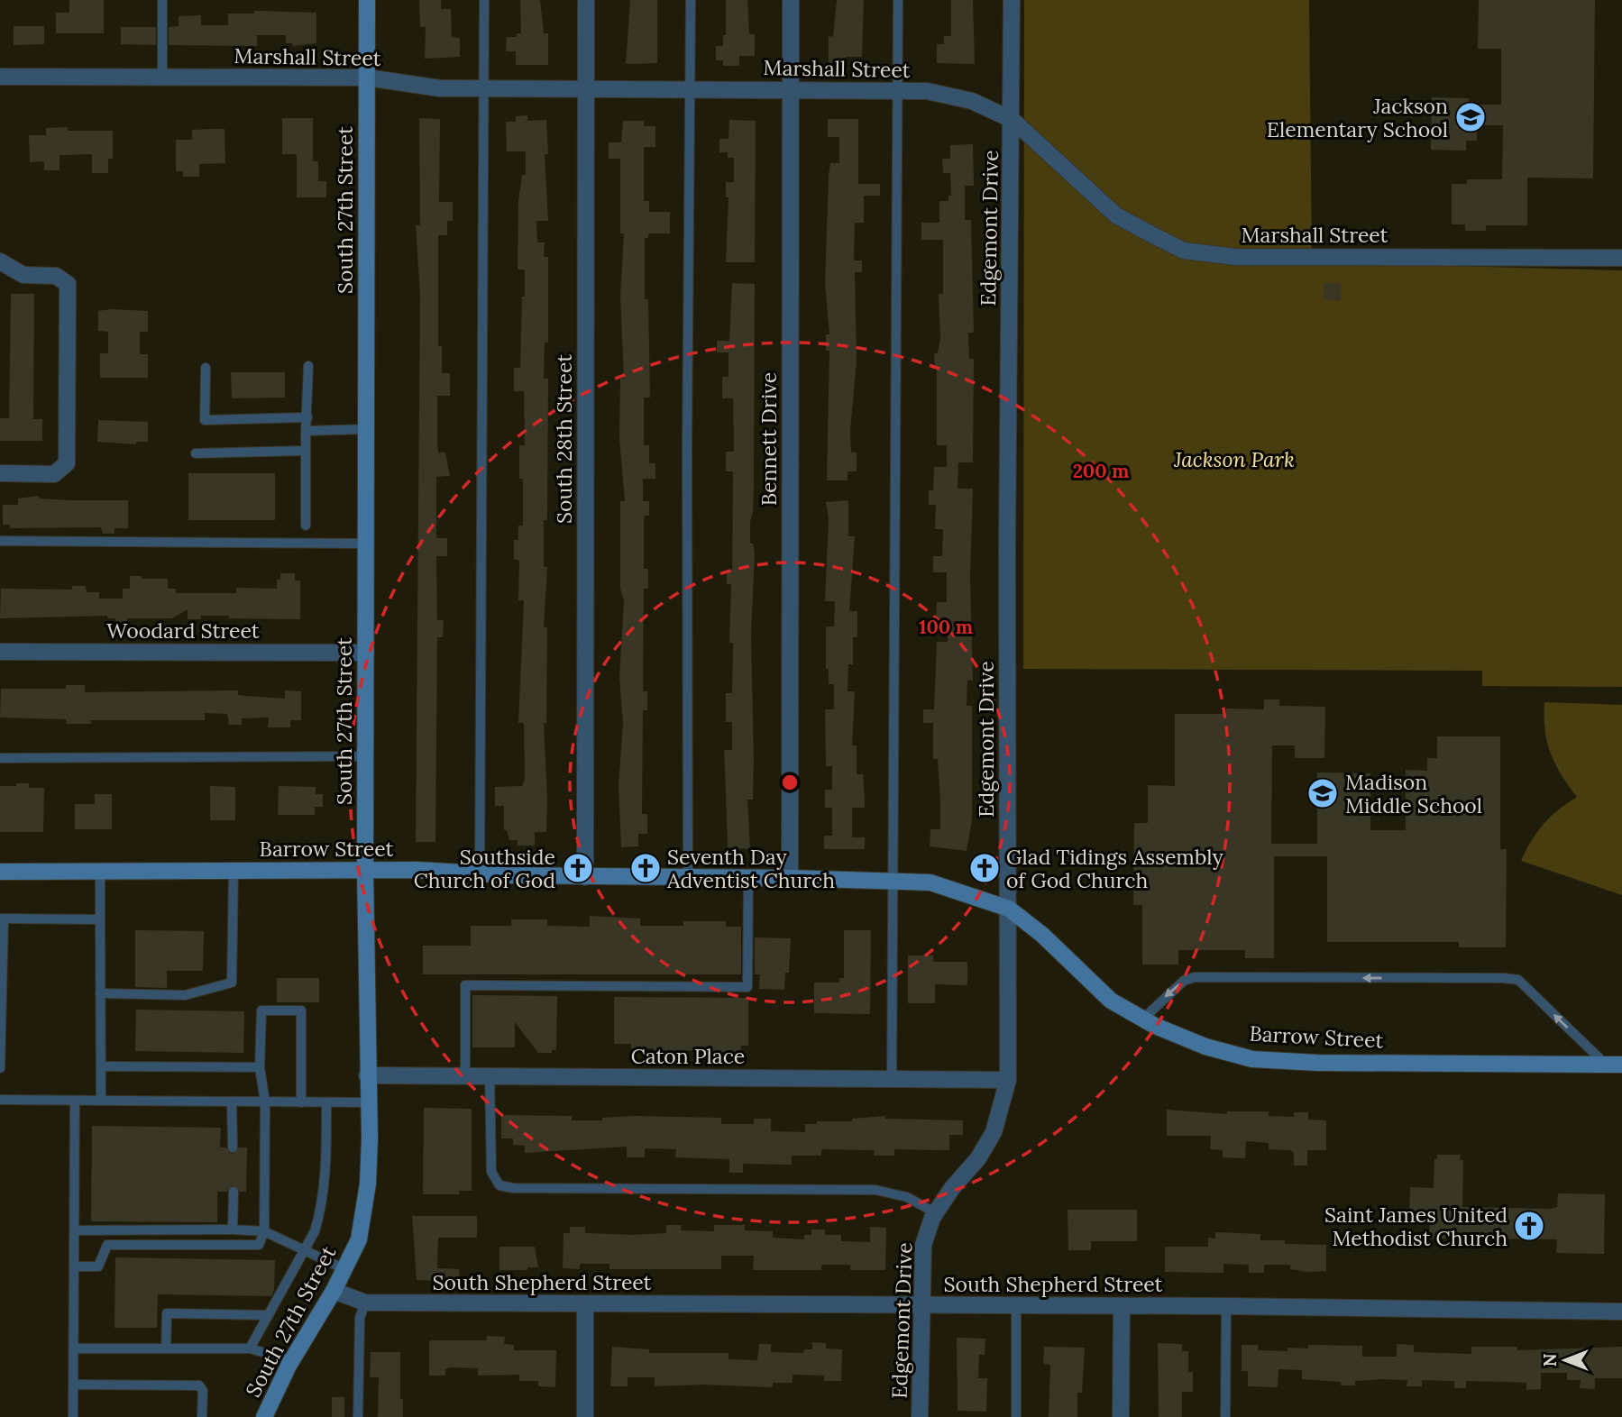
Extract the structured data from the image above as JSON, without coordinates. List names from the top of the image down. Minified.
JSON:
{"streets":{"main road":["South 27th Street","Barrow Street"],"street":["Marshall Street","Edgemont Drive","South 28th Street","Bennett Drive","Woodard Street","Caton Place","South Shepherd Street"]},"crossings":[["Marshall Street","South 27th Street"],["Marshall Street","Edgemont Drive"],["Marshall Street","South 28th Street"],["Marshall Street","Bennett Drive"],["South 27th Street","Woodard Street"],["South 27th Street","Barrow Street"],["South 27th Street","Caton Place"],["South 27th Street","South Shepherd Street"],["Edgemont Drive","Barrow Street"],["Edgemont Drive","Caton Place"],["Edgemont Drive","South Shepherd Street"],["South 28th Street","Barrow Street"],["Bennett Drive","Barrow Street"]],"parks":["Jackson Park"],"places":{"school or university":["Jackson Elementary School","Madison Middle School"],"church":["Southside Church of God","Seventh Day Adventist Church","Glad Tidings Assembly of God Church","Saint James United Methodist Church"]},"north":"left","rings":["200 m","100 m"]}
